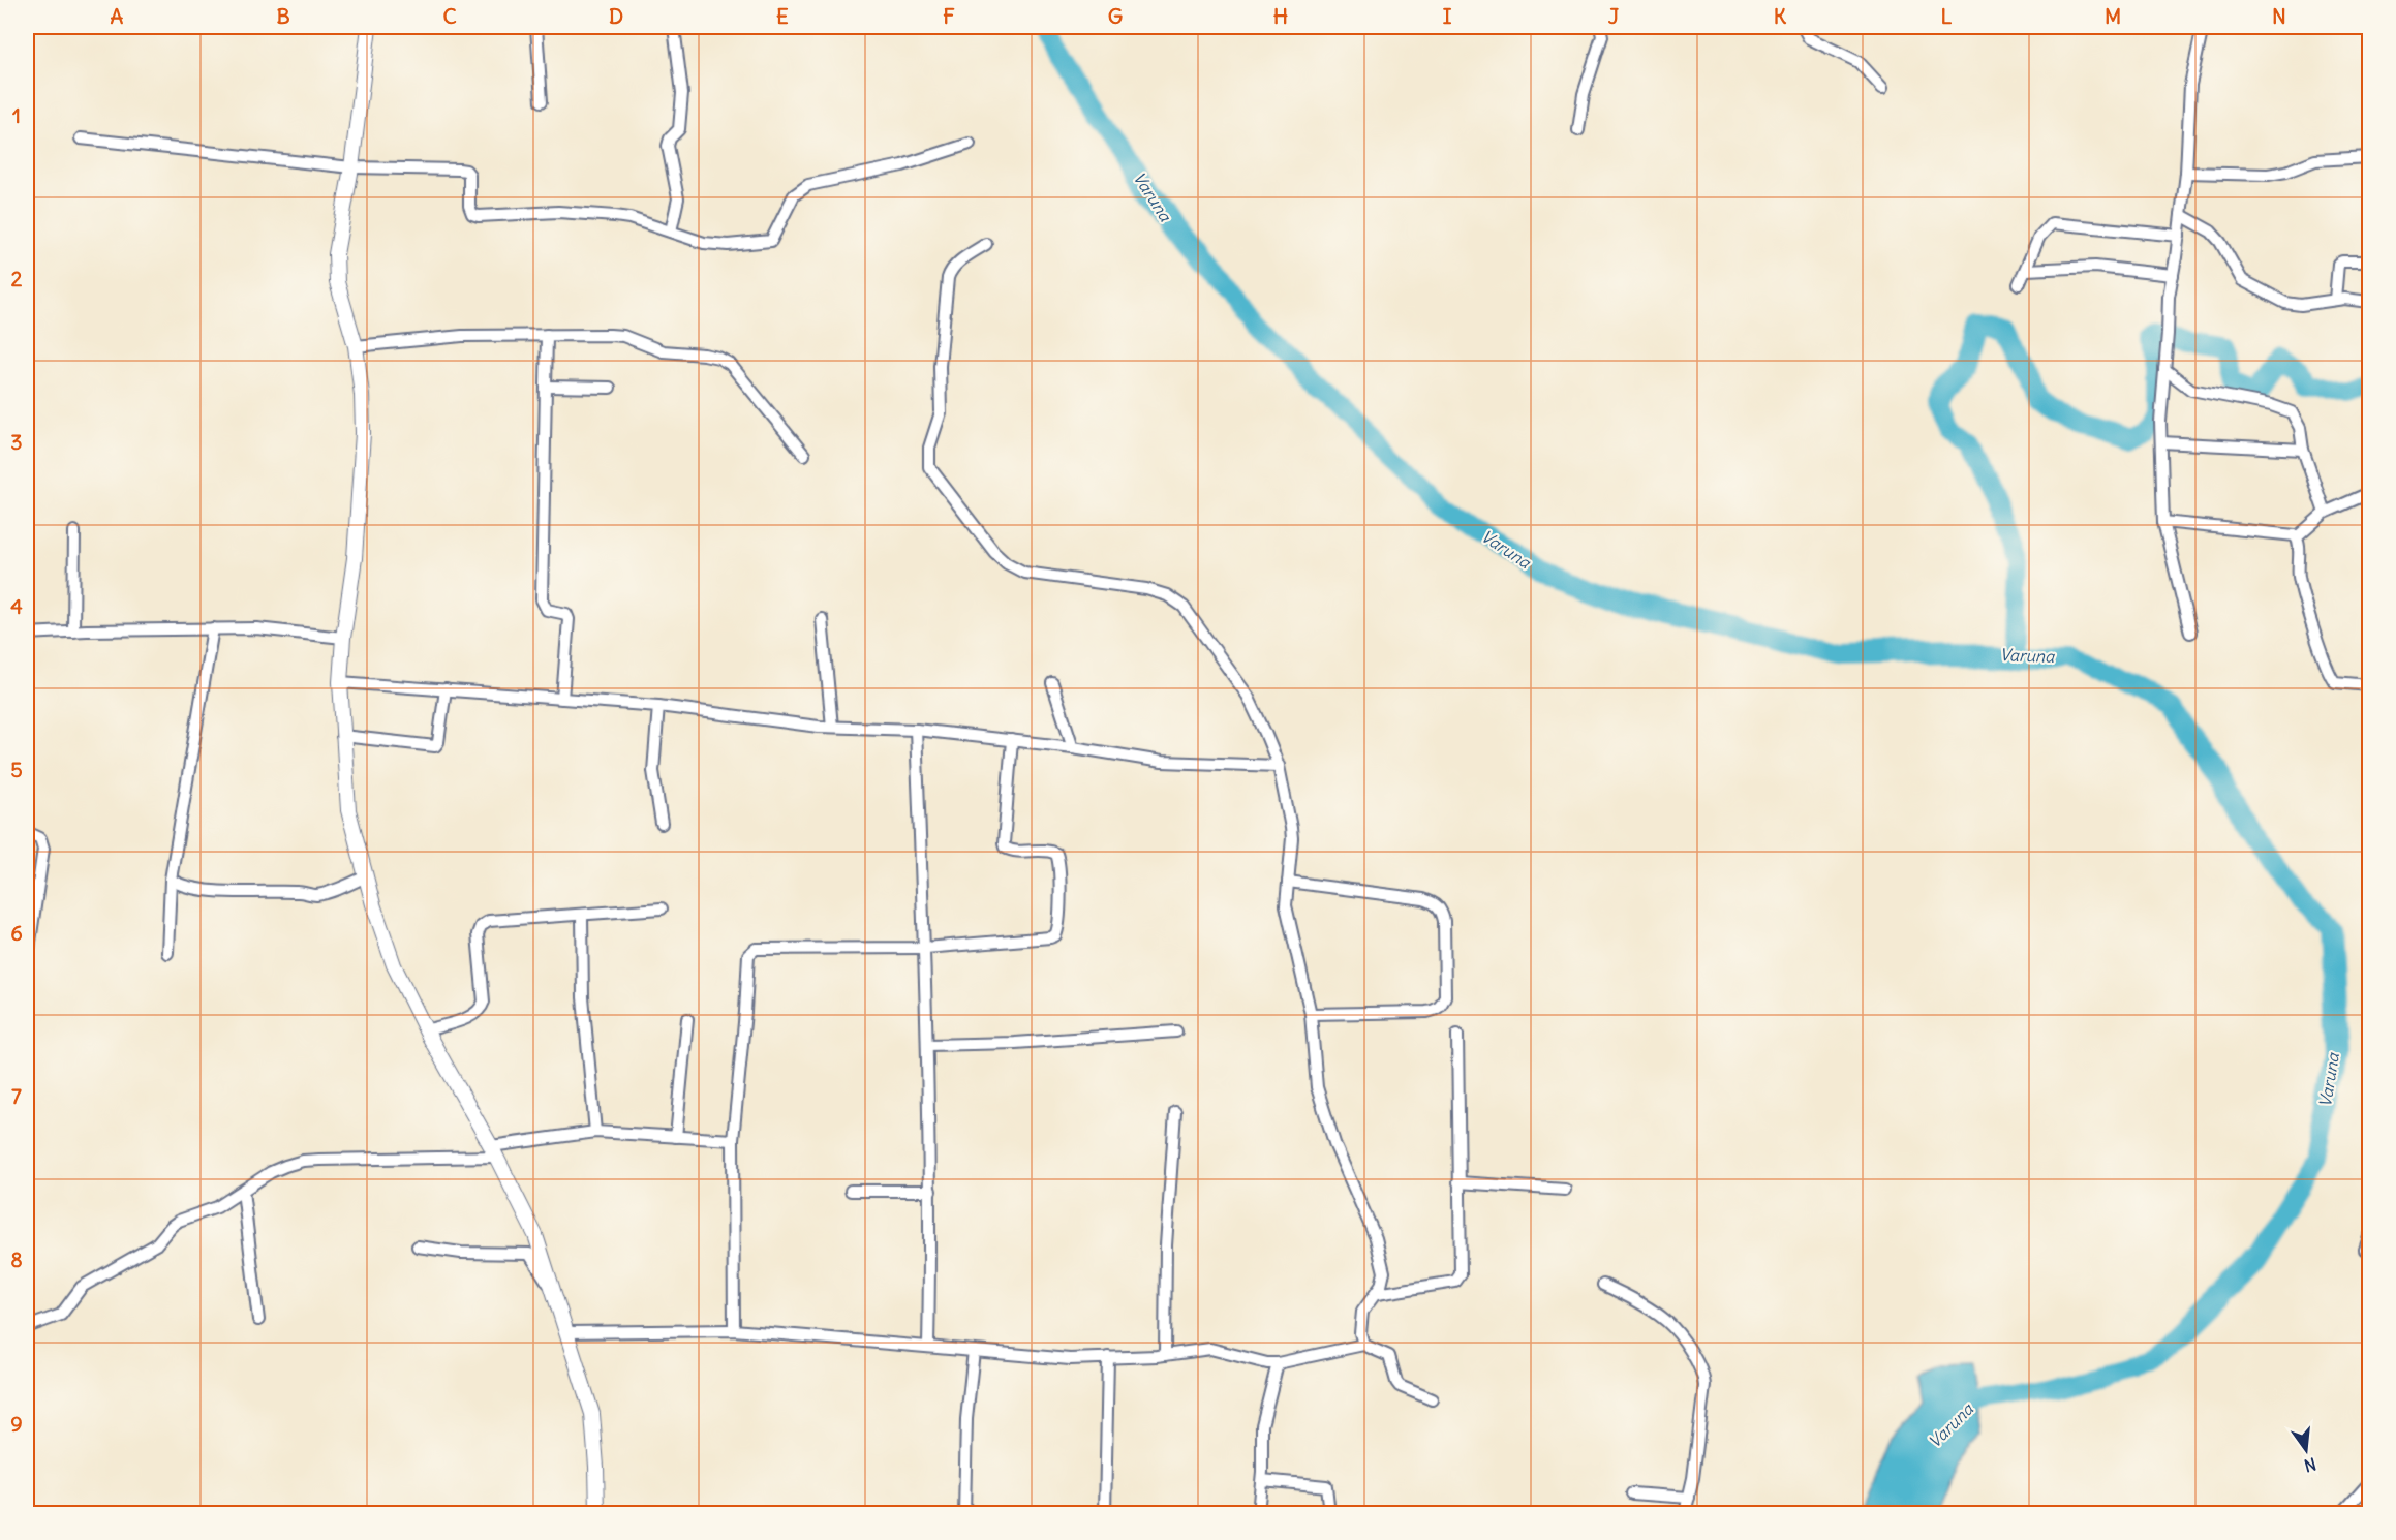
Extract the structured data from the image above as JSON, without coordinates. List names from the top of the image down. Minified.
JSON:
{"water":["Varuna"],"north":"bottom","grid":{"columns":["A","B","C","D","E","F","G","H","I","J","K","L","M","N"],"rows":["1","2","3","4","5","6","7","8","9"]}}
